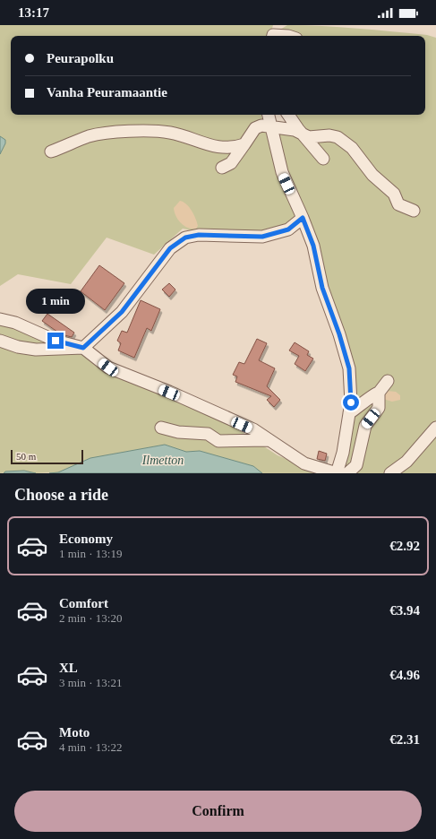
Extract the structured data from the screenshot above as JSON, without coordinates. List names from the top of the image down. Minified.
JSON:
{"water":["Ilmetton"],"scale_bar":"50 m","page":{"status":"13:17","banner":["Peurapolku","Vanha Peuramaantie"],"bubble":"1 min","scale":"50 m","heading":"Choose a ride","list":[{"name":"Economy","note":"1 min · 13:19","value":"€2.92"},{"name":"Comfort","note":"2 min · 13:20","value":"€3.94"},{"name":"XL","note":"3 min · 13:21","value":"€4.96"},{"name":"Moto","note":"4 min · 13:22","value":"€2.31"}],"buttons":"Confirm"}}
